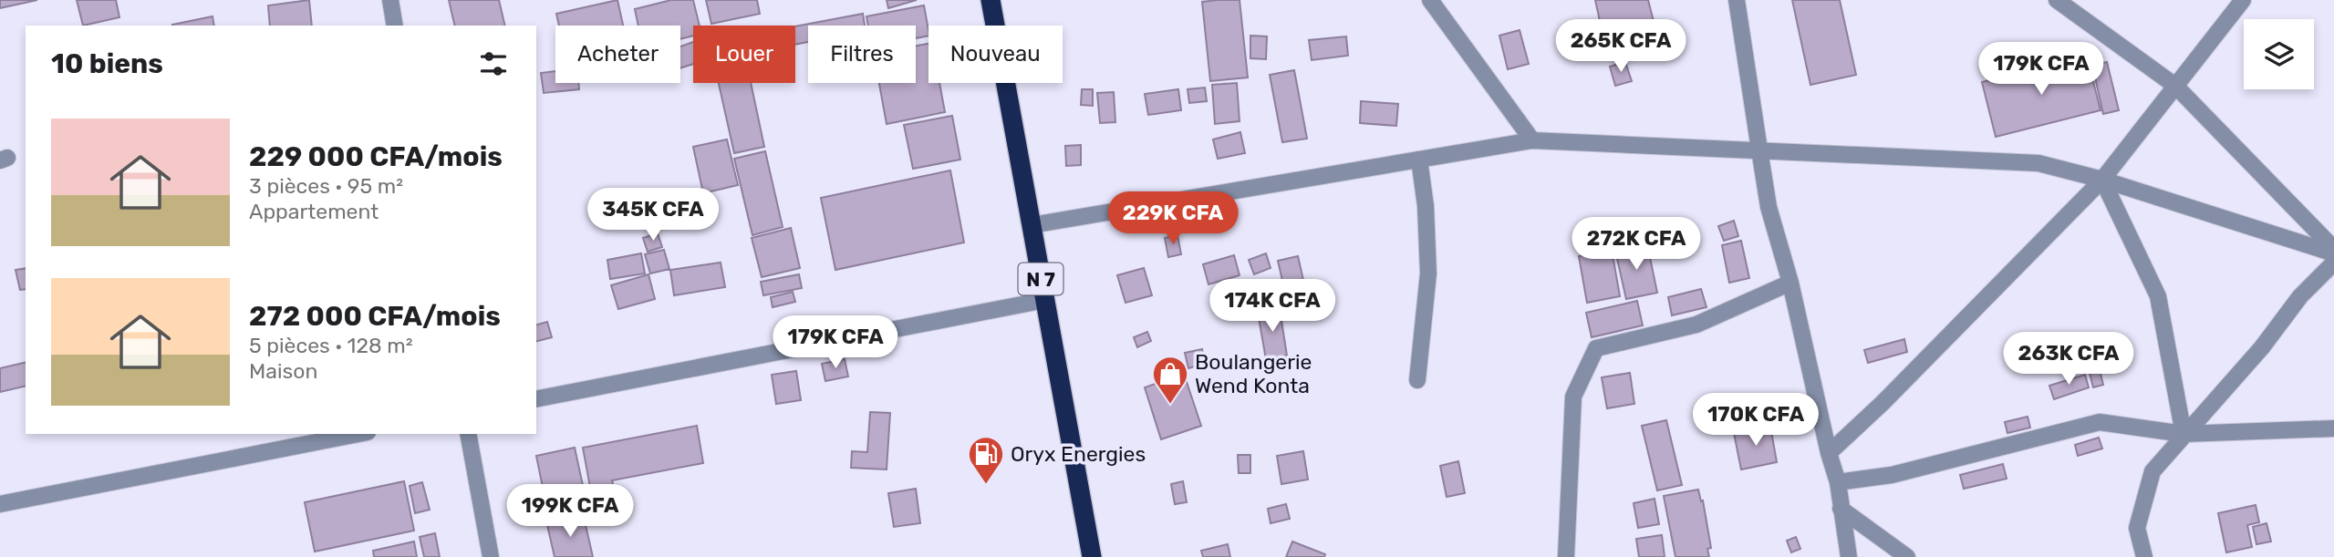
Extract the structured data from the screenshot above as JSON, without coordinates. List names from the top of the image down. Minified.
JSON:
{"streets":{"highway":["N 7"]},"places":{"shop":["Boulangerie Wend Konta"],"fuel station":["Oryx Energies"]},"page":{"price":["265K CFA","179K CFA","345K CFA","229K CFA","272K CFA","174K CFA","179K CFA","263K CFA","170K CFA","199K CFA"],"chip":["Acheter","Louer","Filtres","Nouveau"],"heading":"10 biens","list":[{"name":"229 000 CFA/mois","note":"3 pièces · 95 m² · Appartement"},{"name":"272 000 CFA/mois","note":"5 pièces · 128 m² · Maison"}]}}
